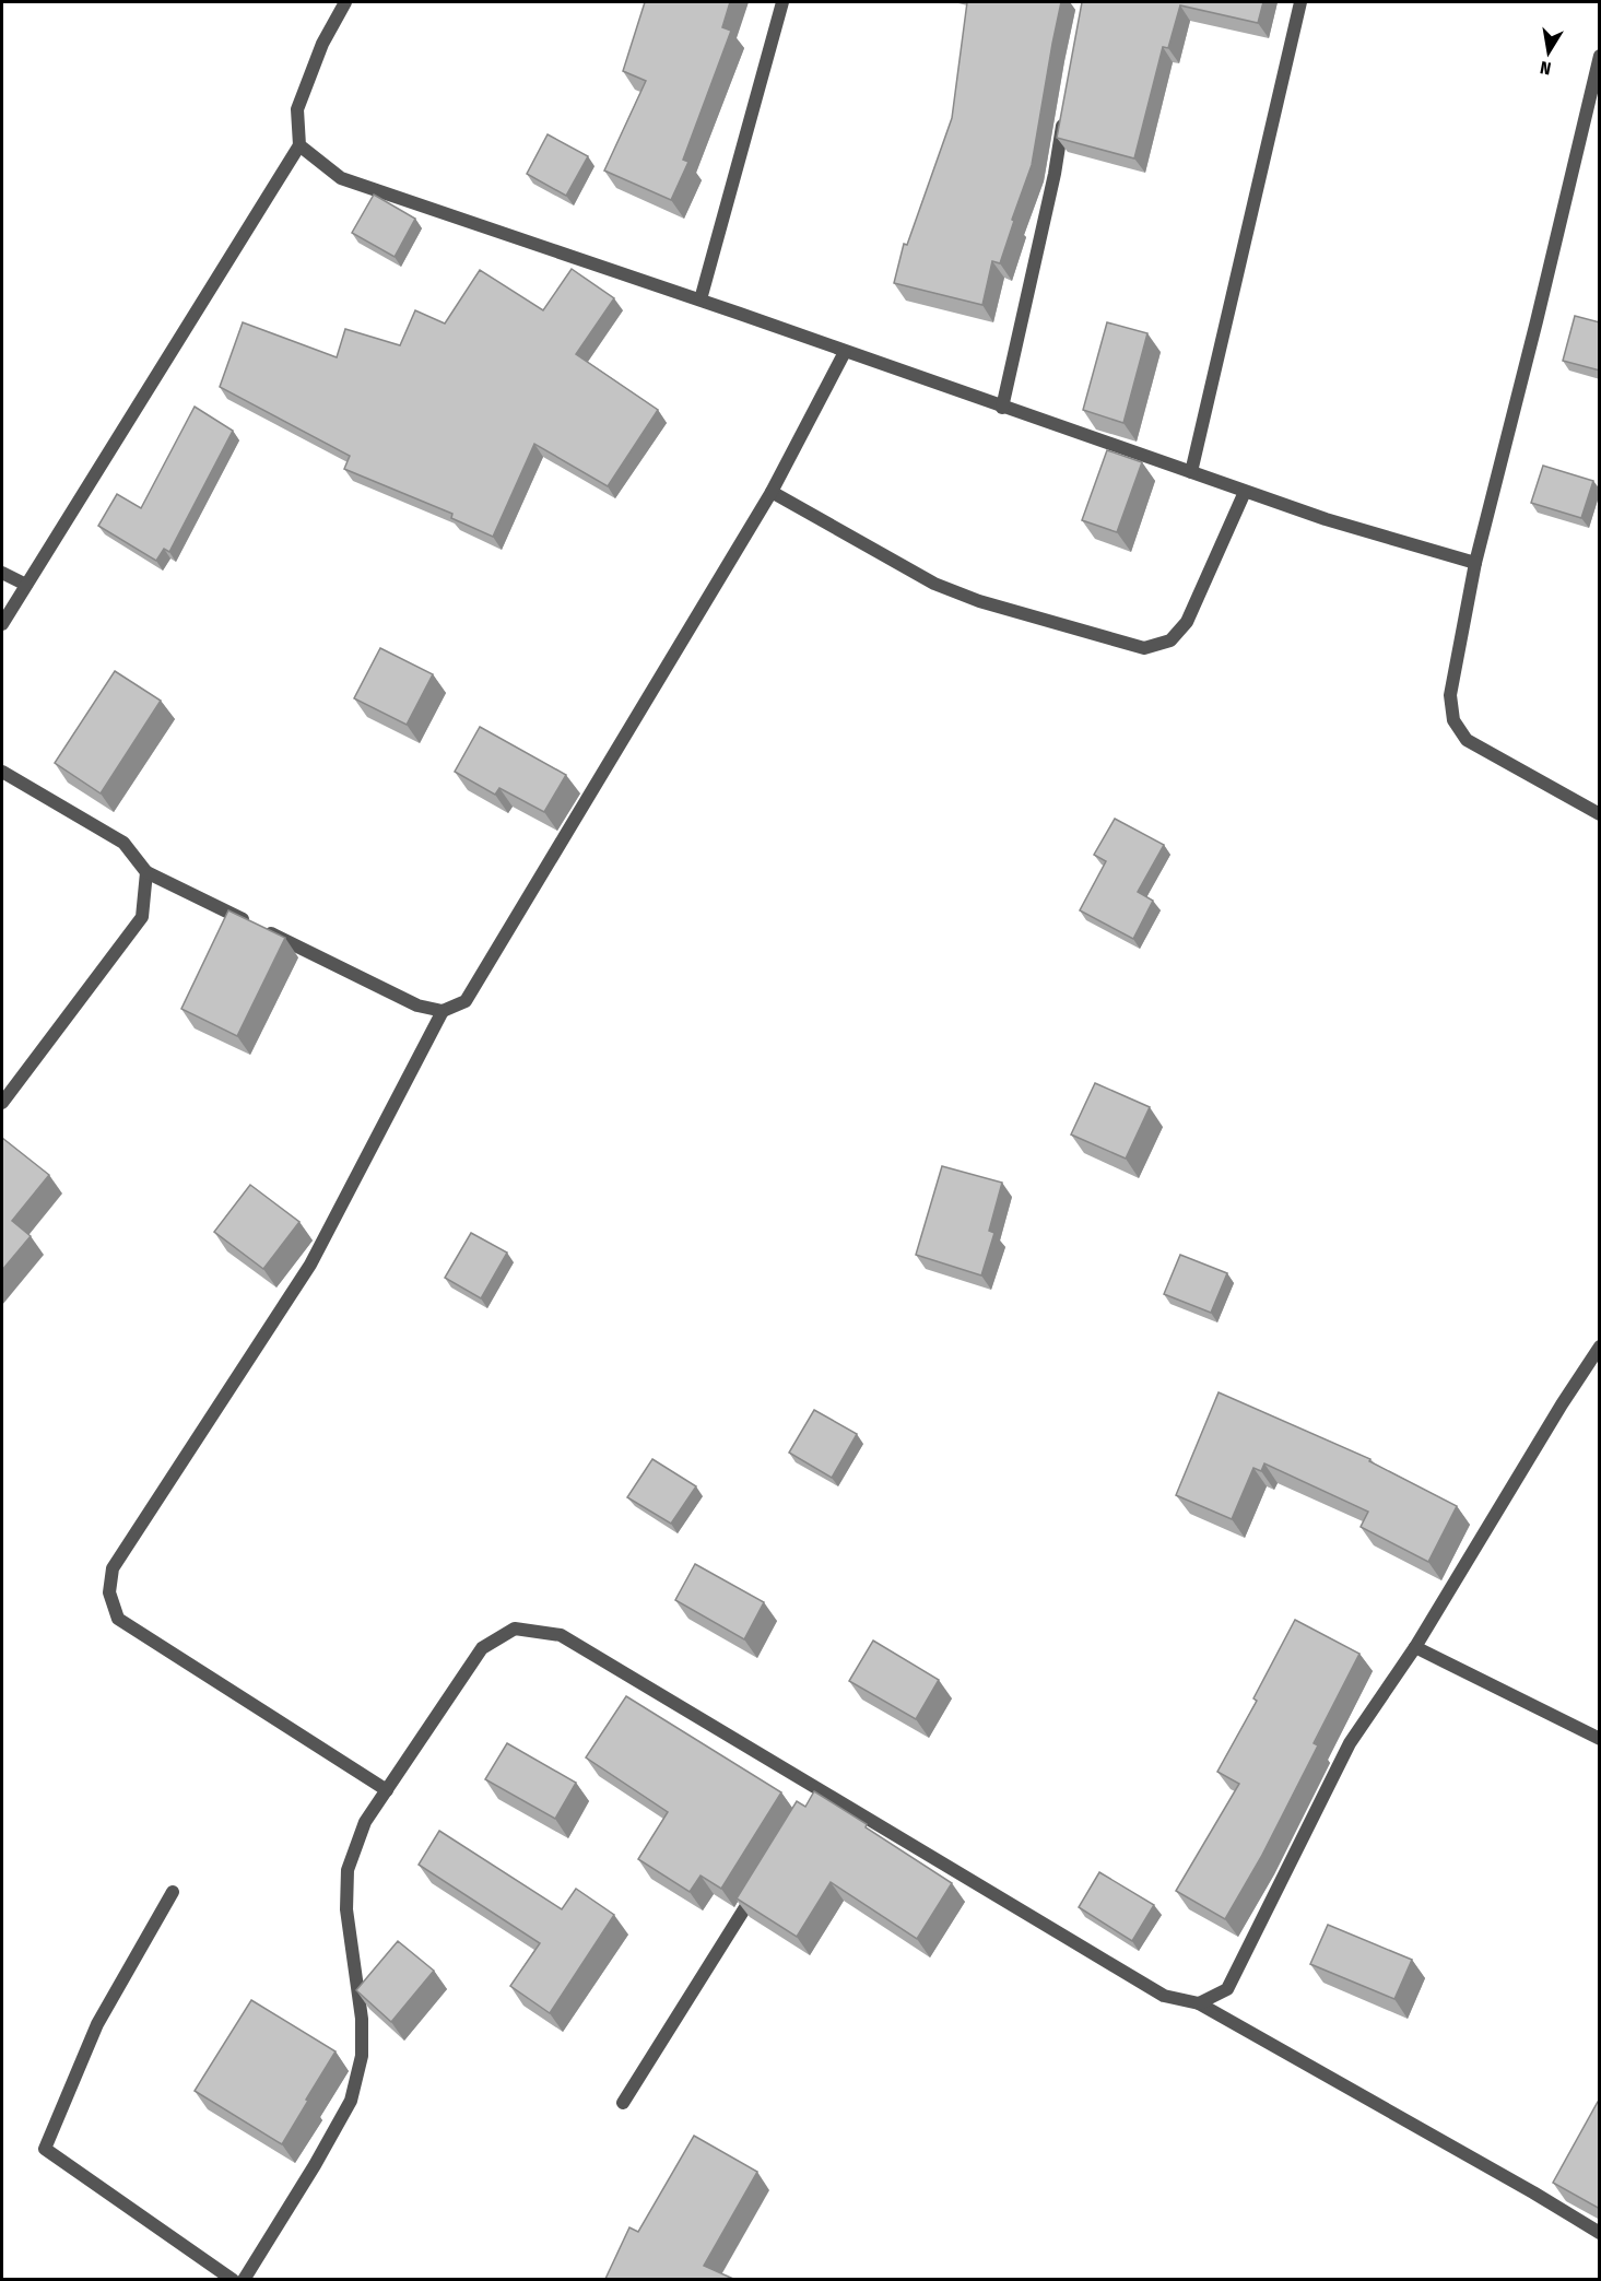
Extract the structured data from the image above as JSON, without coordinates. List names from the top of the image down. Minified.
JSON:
{"north":"bottom"}
